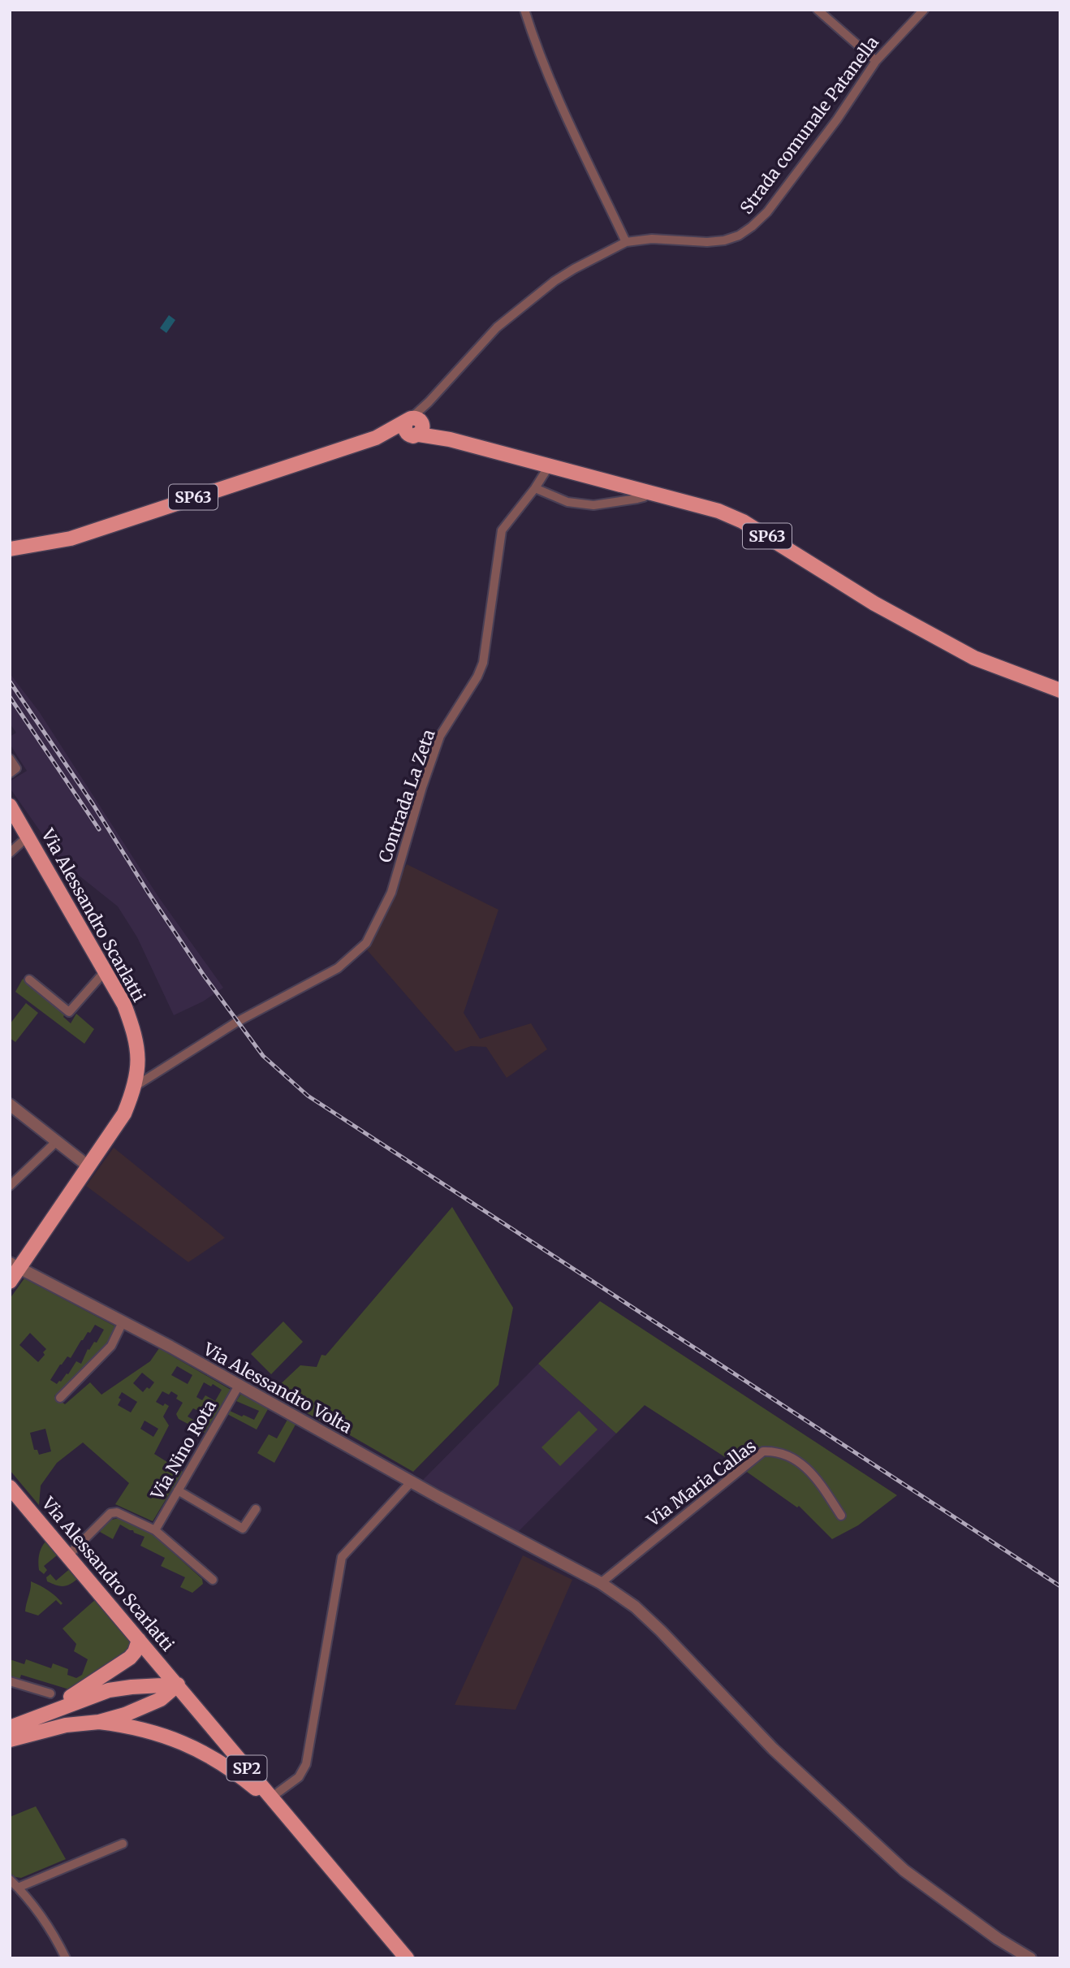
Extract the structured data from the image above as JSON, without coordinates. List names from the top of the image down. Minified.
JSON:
{"streets":{"main road":["SP63","Via Alessandro Scarlatti","SP2"],"street":["Strada comunale Patanella","Contrada La Zeta","Via Alessandro Volta","Via Nino Rota","Via Maria Callas"]},"crossings":[["Strada comunale Patanella","SP63"],["SP63","Contrada La Zeta"],["Contrada La Zeta","Via Alessandro Scarlatti"],["Via Alessandro Scarlatti","Via Alessandro Volta"],["Via Alessandro Scarlatti","SP2"],["Via Alessandro Volta","Via Nino Rota"],["Via Alessandro Volta","Via Maria Callas"]]}
